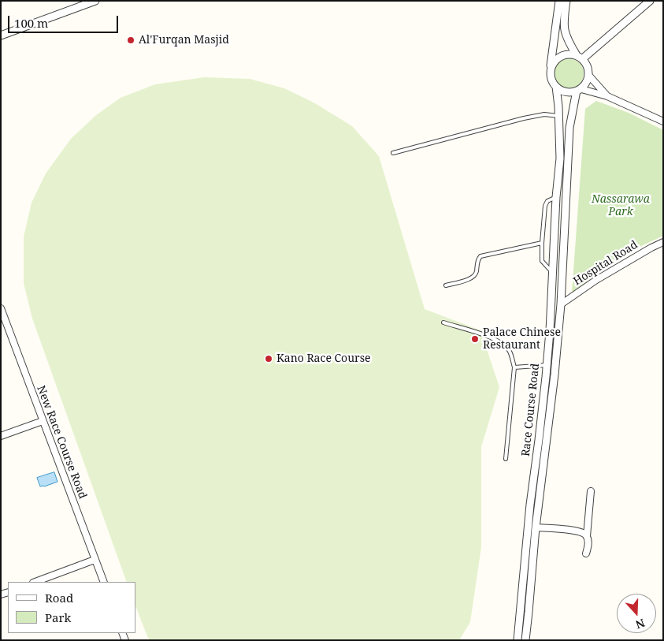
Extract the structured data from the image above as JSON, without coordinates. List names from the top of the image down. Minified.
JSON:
{"streets":{"street":["Hospital Road","Race Course Road","New Race Course Road"]},"crossings":[["Hospital Road","Race Course Road"]],"parks":["Nassarawa Park"],"places":["Al'Furqan Masjid","Palace Chinese Restaurant","Kano Race Course"],"legend":["Road","Park"],"scale_bar":"100 m","north":"bottom"}
